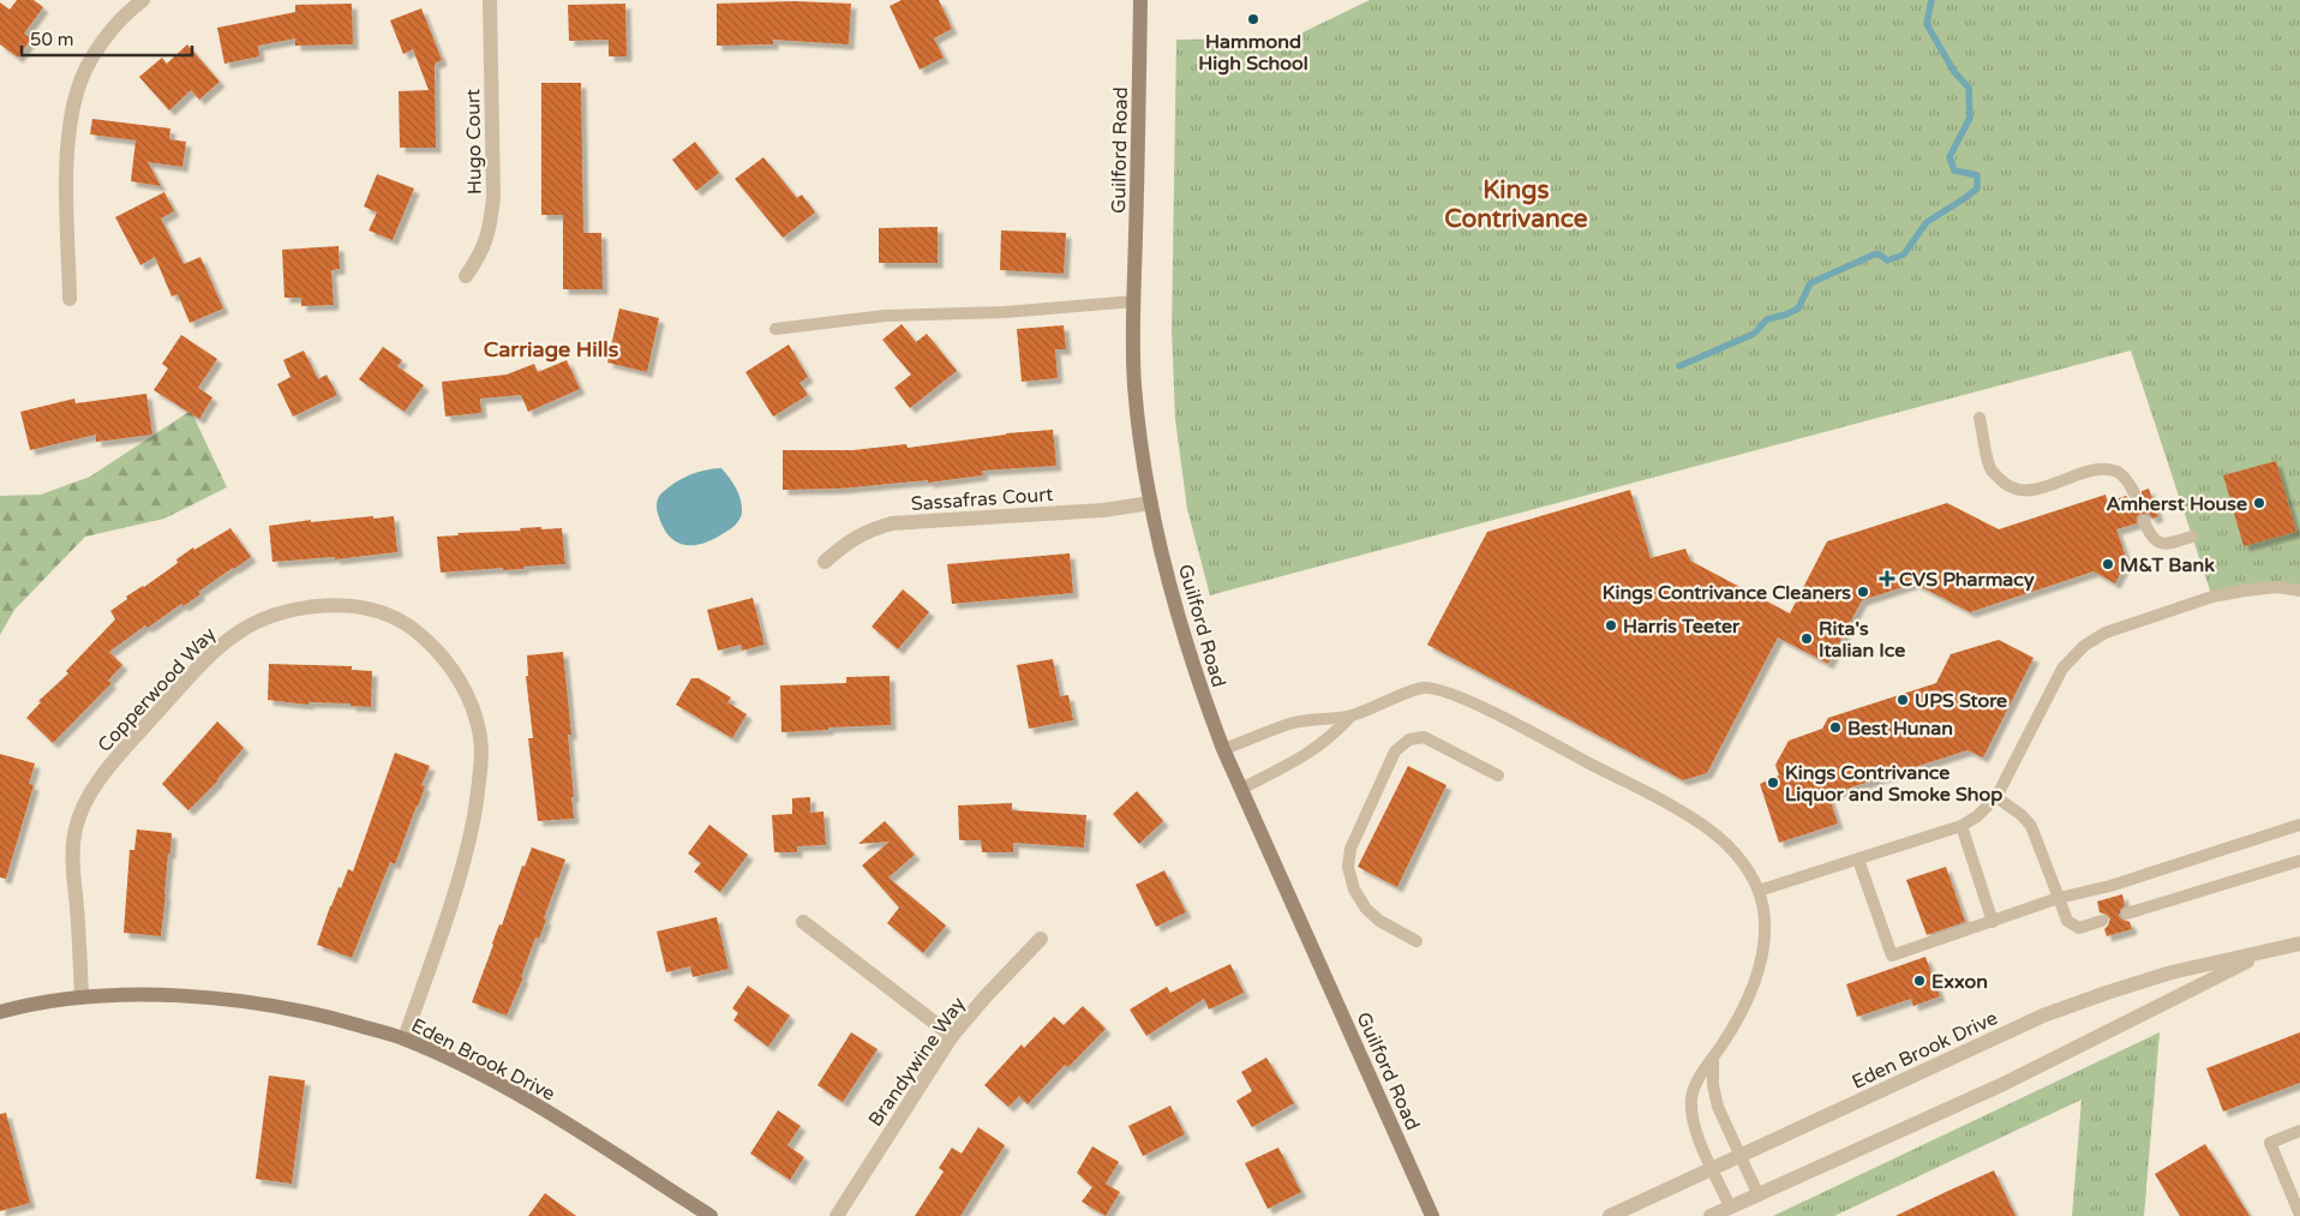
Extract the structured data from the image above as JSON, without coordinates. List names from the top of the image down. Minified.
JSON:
{"streets":{"street":["Hugo Court","Guilford Road","Sassafras Court","Copperwood Way","Eden Brook Drive","Brandywine Way"]},"crossings":[["Guilford Road","Sassafras Court"],["Copperwood Way","Eden Brook Drive"]],"districts":["Kings Contrivance","Carriage Hills"],"places":{"other":["Hammond High School","Amherst House","M&T Bank","Kings Contrivance Cleaners","Harris Teeter","Rita's Italian Ice","UPS Store","Best Hunan","Kings Contrivance Liquor and Smoke Shop","Exxon"],"health":["CVS Pharmacy"]},"scale_bar":"50 m"}
